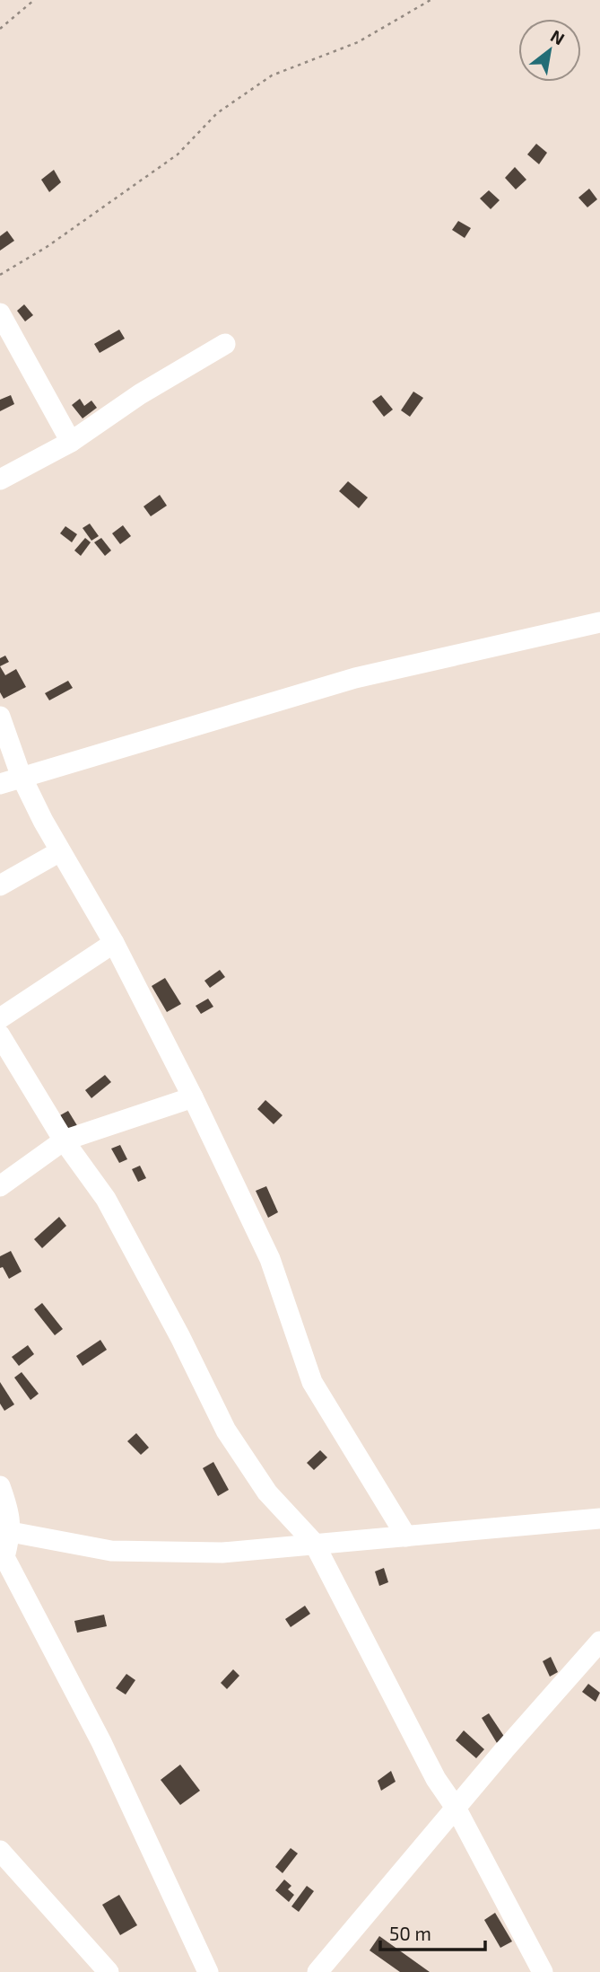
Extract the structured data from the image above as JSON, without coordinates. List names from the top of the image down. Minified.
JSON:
{"scale_bar":"50 m","north":"top right"}
